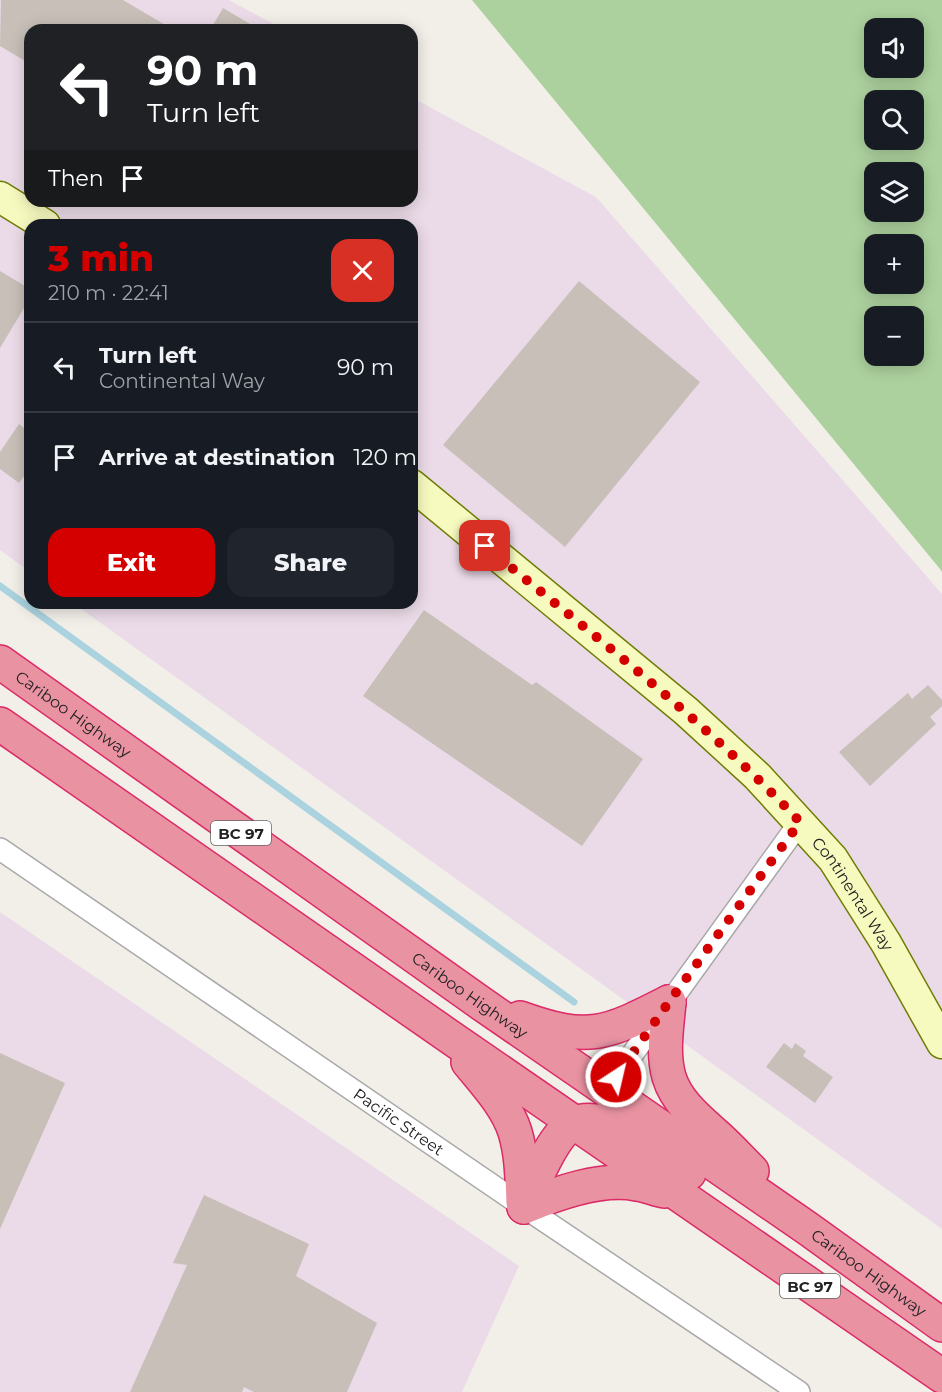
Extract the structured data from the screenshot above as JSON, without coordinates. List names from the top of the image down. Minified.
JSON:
{"streets":{"highway":["Cariboo Highway","BC 97"],"street":["Continental Way","Pacific Street"]},"page":{"map_buttons":["+","−"],"turn":["90 m","Turn left"],"then":"Then","heading":["3 min","210 m · 22:41"],"list":[{"name":"Turn left","note":"Continental Way","value":"90 m"},{"name":"Arrive at destination","value":"120 m"}],"buttons":["Exit","Share"]}}
